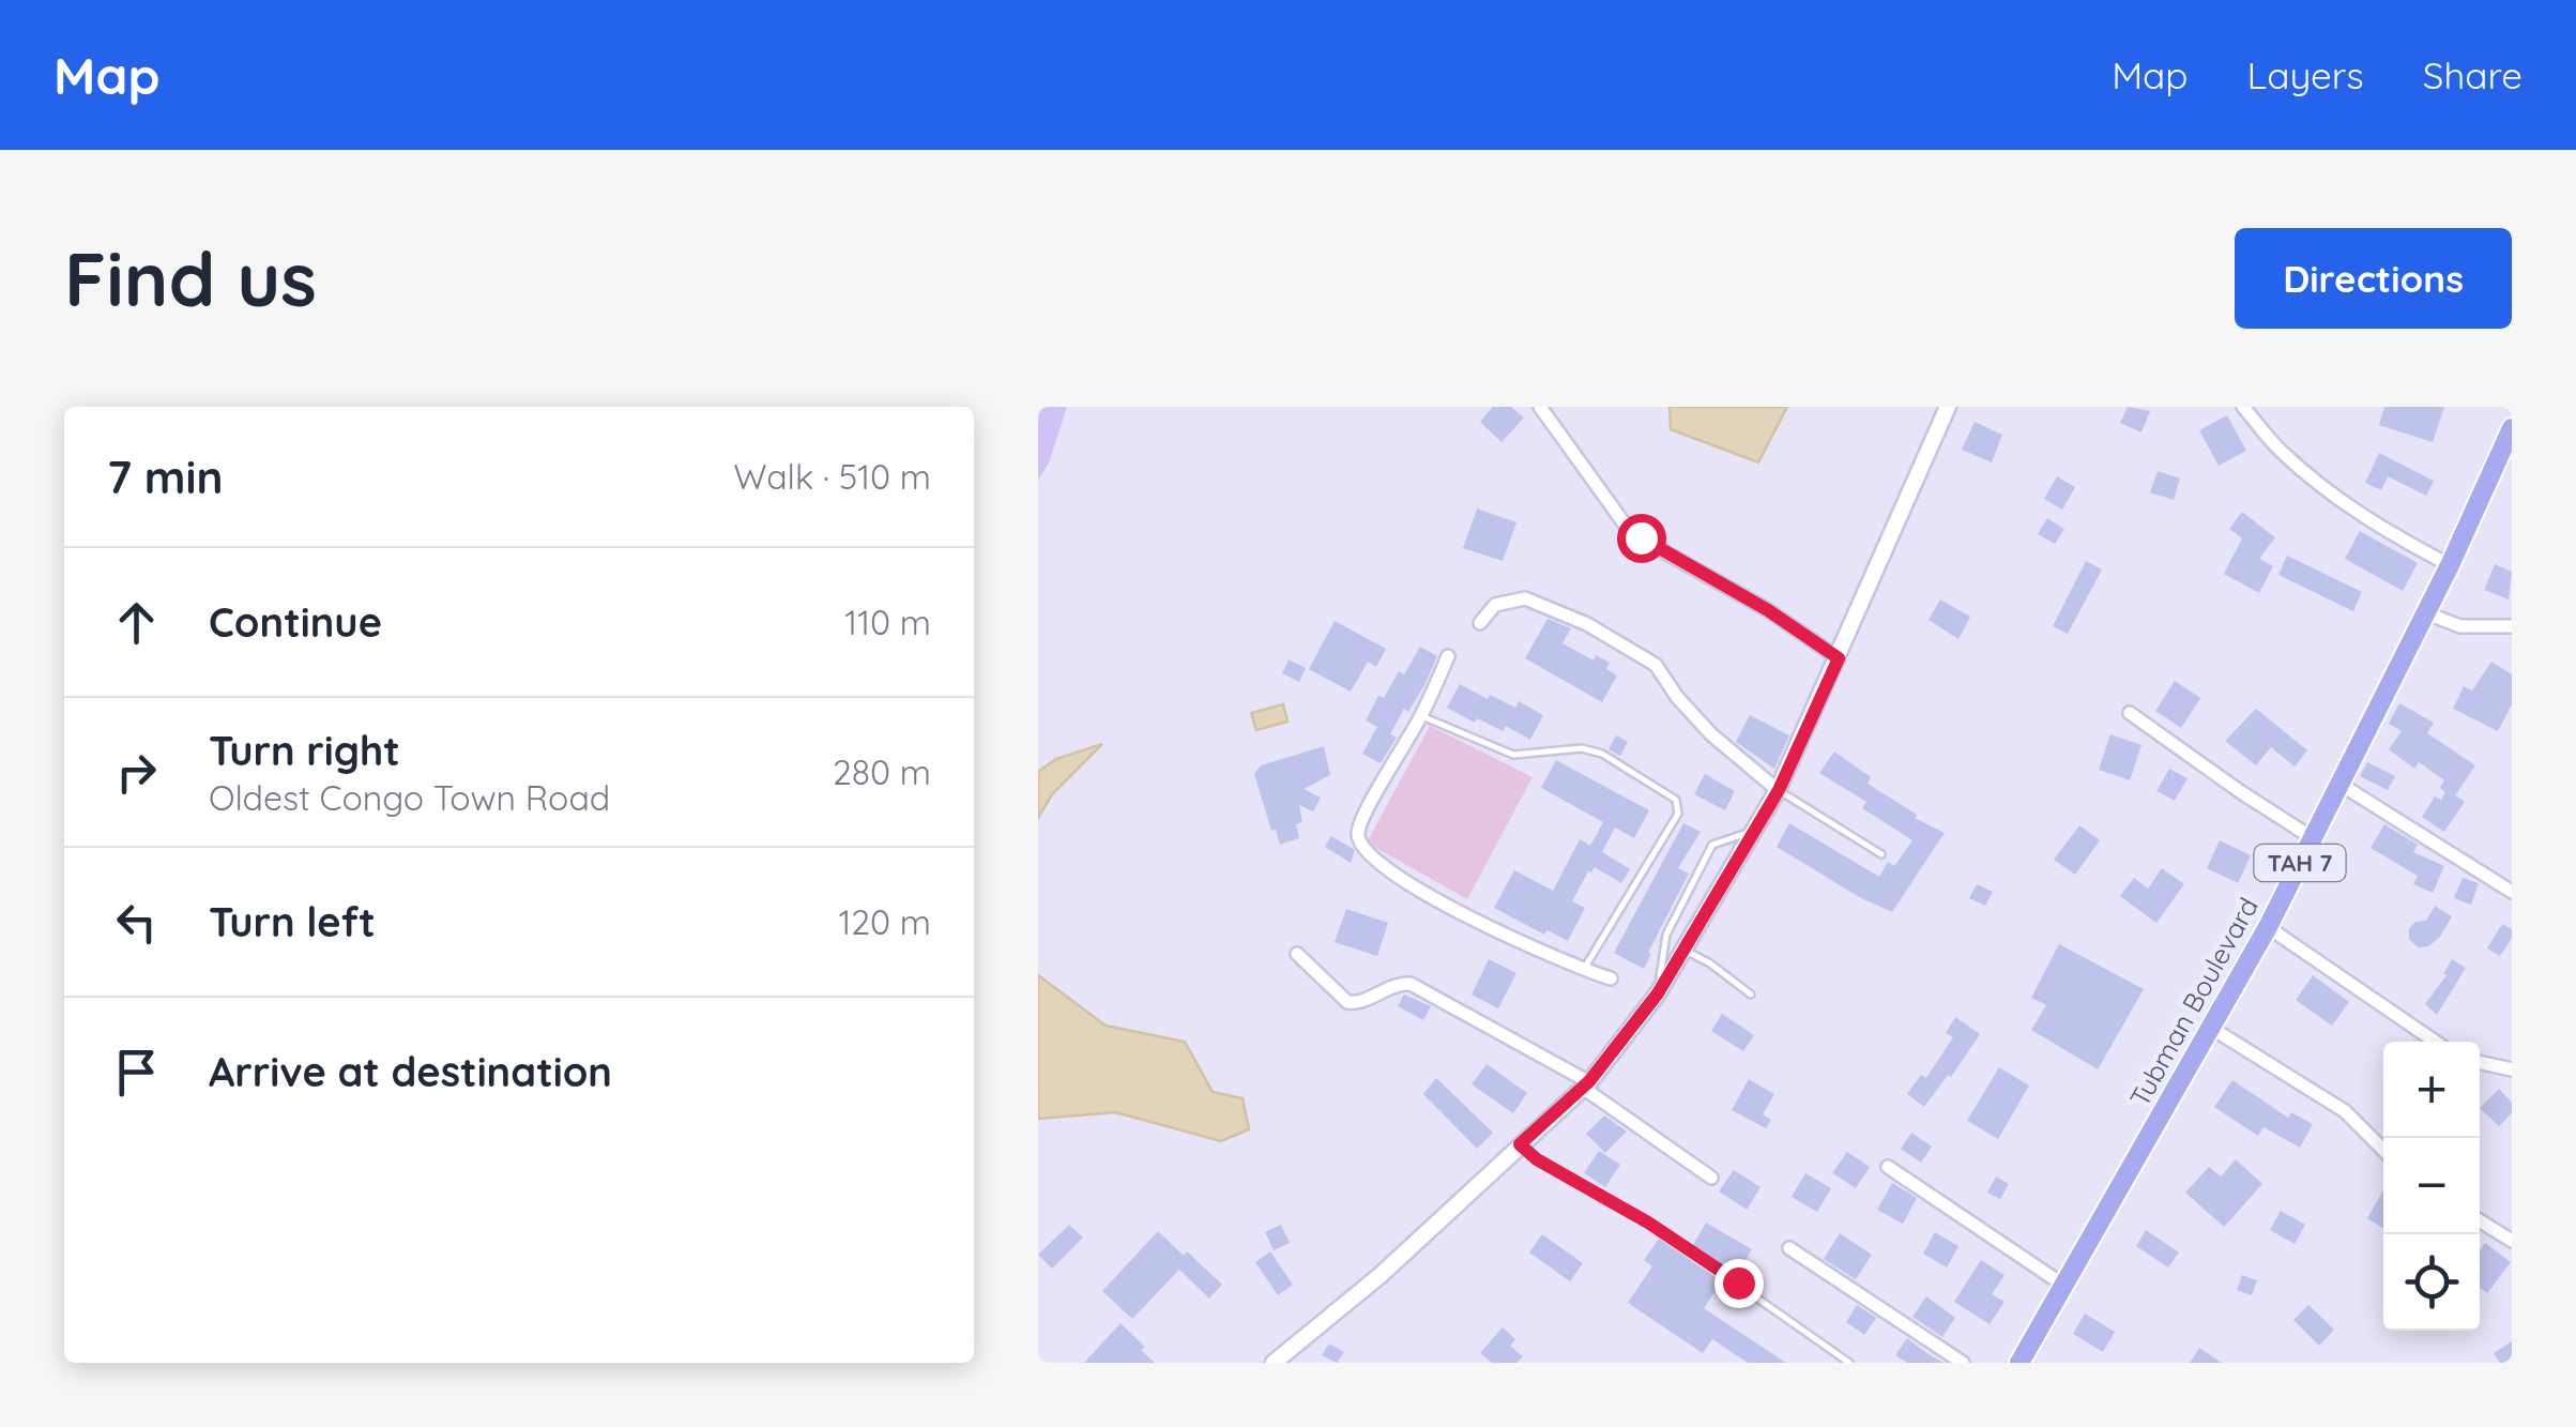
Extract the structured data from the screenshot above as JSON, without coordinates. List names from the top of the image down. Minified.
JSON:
{"streets":{"highway":["TAH 7","Tubman Boulevard"]},"page":{"header":"Map","nav":["Map","Layers","Share"],"buttons":"Directions","title":"Find us","heading":["7 min","Walk · 510 m"],"list":[["Continue","110 m"],["Turn right","Oldest Congo Town Road","280 m"],["Turn left","120 m"],"Arrive at destination"],"map_buttons":["+","−"]}}
